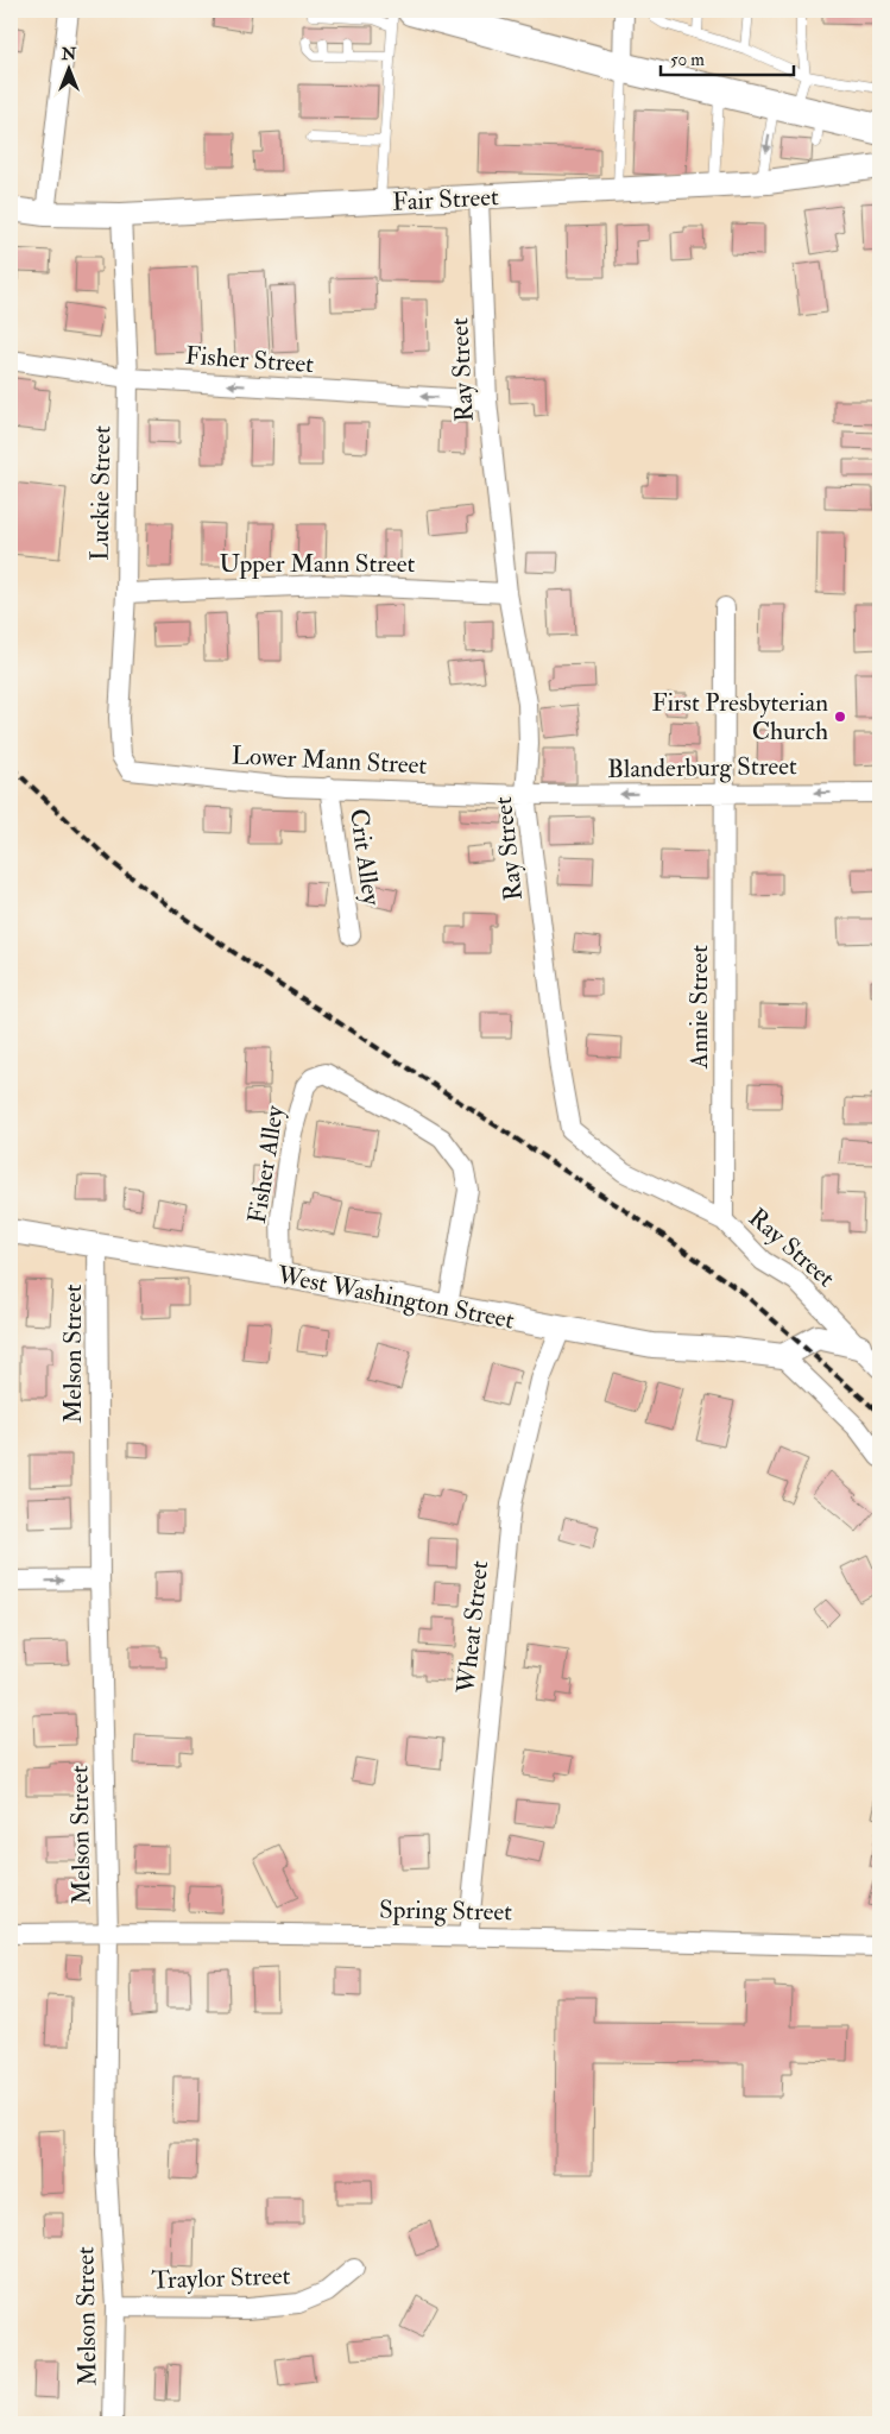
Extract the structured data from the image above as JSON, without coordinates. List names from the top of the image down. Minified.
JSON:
{"streets":{"street":["Fair Street","Fisher Street","Ray Street","Luckie Street","Upper Mann Street","Lower Mann Street","Blanderburg Street","Crit Alley","Annie Street","Fisher Alley","West Washington Street","Melson Street","Wheat Street","Spring Street","Traylor Street"]},"crossings":[["Fair Street","Ray Street"],["Fair Street","Luckie Street"],["Fisher Street","Ray Street"],["Fisher Street","Luckie Street"],["Ray Street","Upper Mann Street"],["Ray Street","Lower Mann Street"],["Ray Street","Blanderburg Street"],["Ray Street","Annie Street"],["Luckie Street","Upper Mann Street"],["Luckie Street","Lower Mann Street"],["Lower Mann Street","Blanderburg Street"],["Lower Mann Street","Crit Alley"],["Blanderburg Street","Annie Street"],["Fisher Alley","West Washington Street"],["West Washington Street","Melson Street"],["West Washington Street","Wheat Street"],["Melson Street","Spring Street"],["Melson Street","Traylor Street"],["Wheat Street","Spring Street"]],"one_way":["Fisher Street","Blanderburg Street"],"places":["First Presbyterian Church"],"scale_bar":"50 m","north":"top"}
